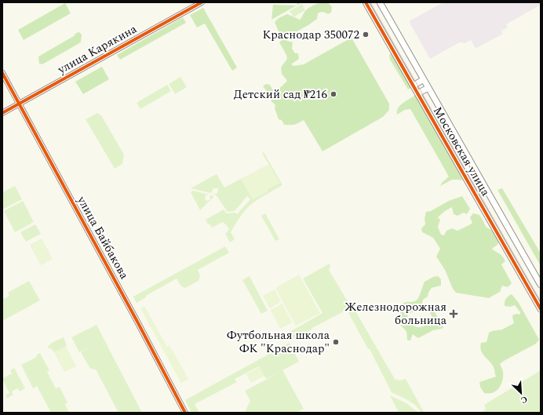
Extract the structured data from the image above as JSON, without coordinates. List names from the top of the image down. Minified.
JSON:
{"streets":{"street":["улица Карякина","Московская улица","улица Байбакова"]},"crossings":[["улица Карякина","улица Байбакова"]],"places":{"other":["Краснодар 350072","Детский сад №216","Футбольная школа ФК \"Краснодар\""],"health":["Железнодорожная больница"]},"north":"bottom right"}
